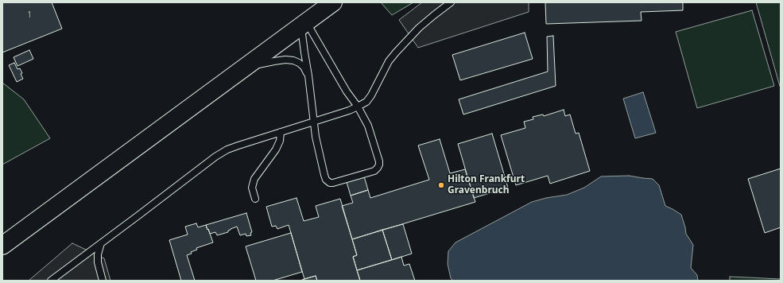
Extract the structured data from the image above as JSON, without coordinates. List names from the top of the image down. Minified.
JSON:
{"places":["Hilton Frankfurt Gravenbruch"],"house_numbers":["1"]}
